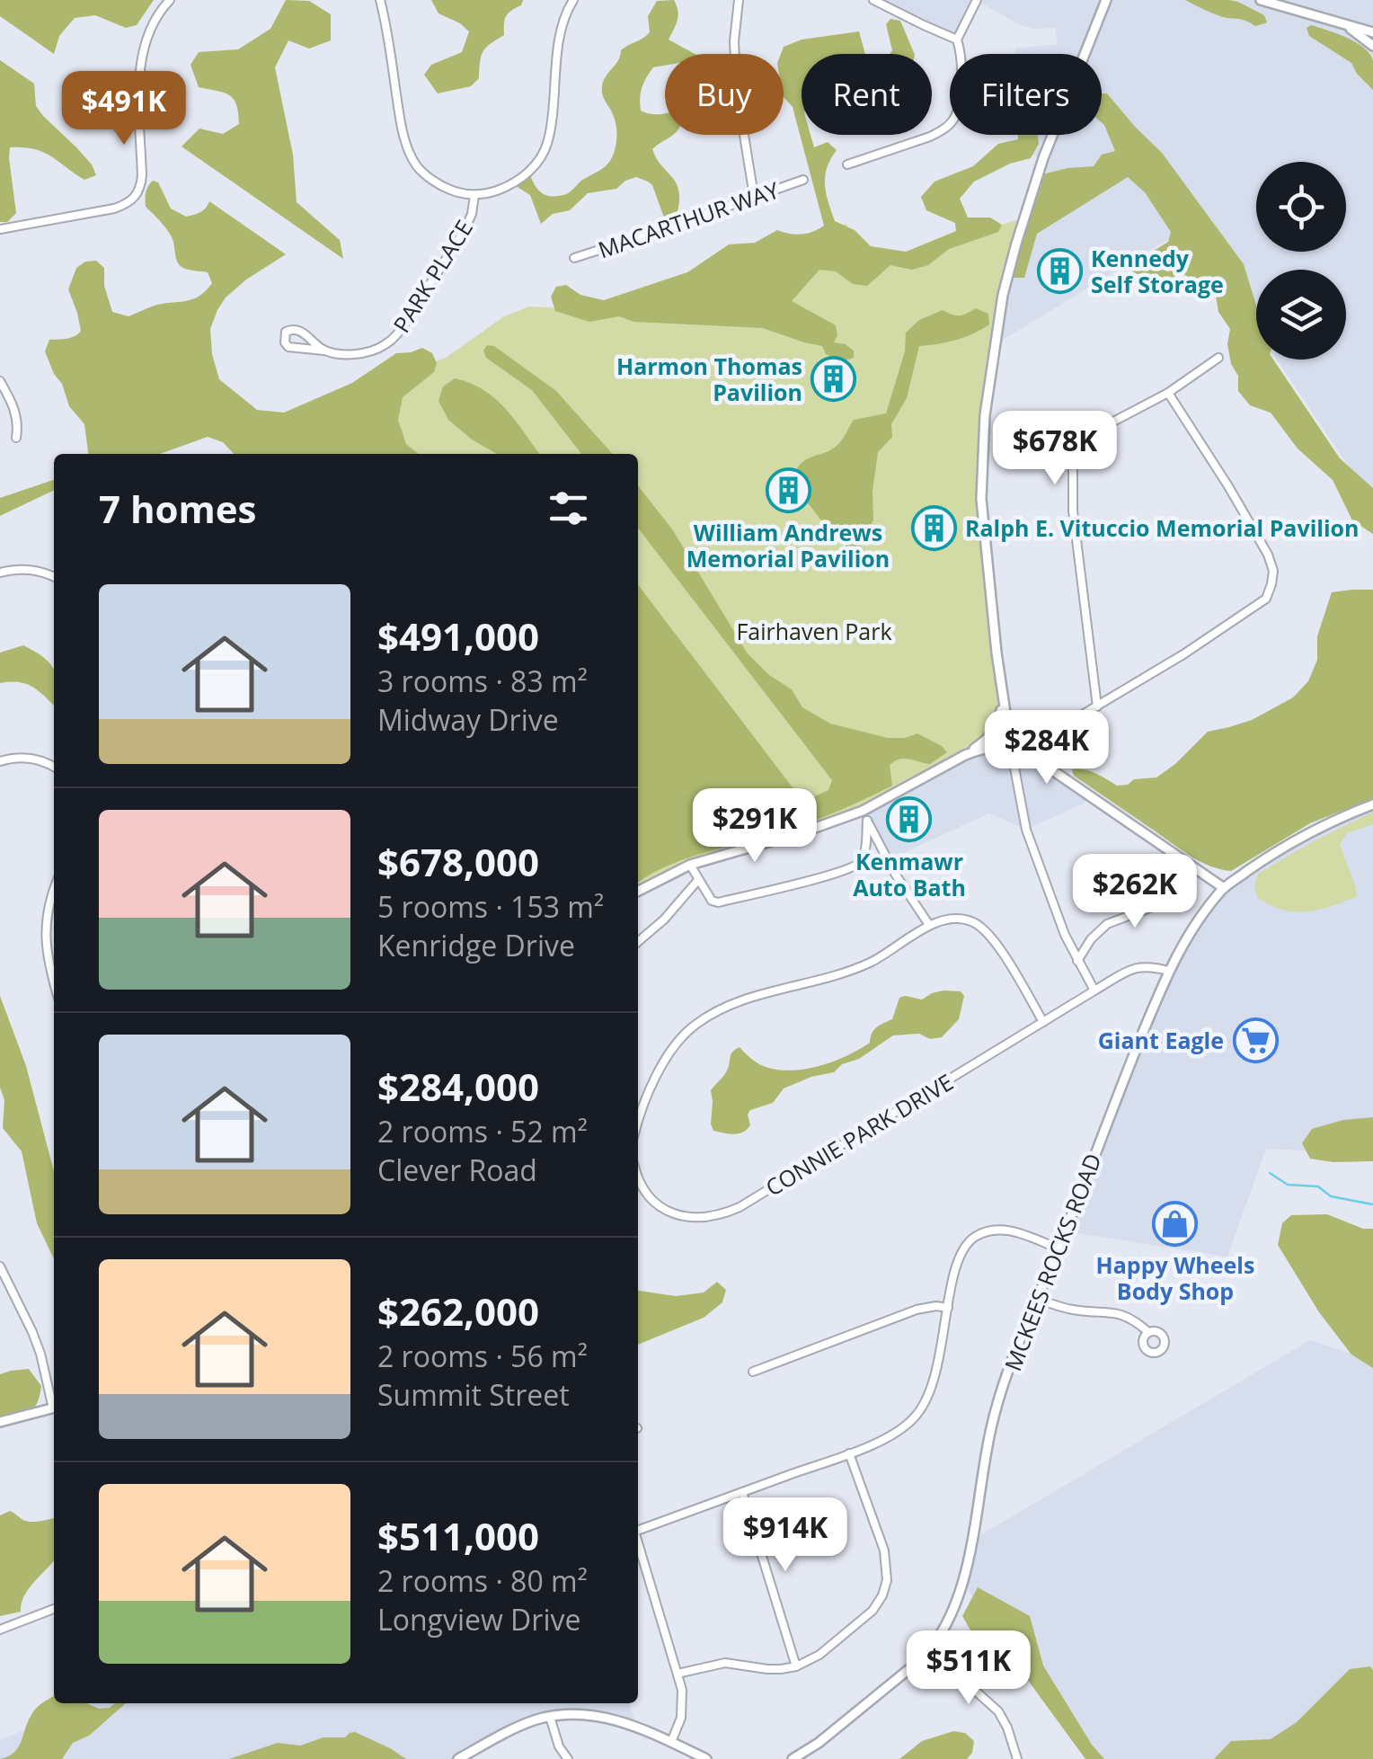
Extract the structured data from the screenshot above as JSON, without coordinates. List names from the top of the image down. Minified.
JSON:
{"streets":{"street":["MACARTHUR WAY","PARK PLACE","CONNIE PARK DRIVE","MCKEES ROCKS ROAD"]},"crossings":[["CONNIE PARK DRIVE","MCKEES ROCKS ROAD"]],"parks":["Fairhaven Park"],"places":{"building":["Kennedy Self Storage","Harmon Thomas Pavilion","William Andrews Memorial Pavilion","Ralph E. Vituccio Memorial Pavilion","Kenmawr Auto Bath"],"supermarket":["Giant Eagle"],"shop":["Happy Wheels Body Shop"]},"page":{"chip":["Buy","Rent","Filters"],"price":["$491K","$678K","$284K","$291K","$262K","$914K","$511K"],"heading":"7 homes","list":[{"name":"$491,000","note":"3 rooms · 83 m² · Midway Drive"},{"name":"$678,000","note":"5 rooms · 153 m² · Kenridge Drive"},{"name":"$284,000","note":"2 rooms · 52 m² · Clever Road"},{"name":"$262,000","note":"2 rooms · 56 m² · Summit Street"},{"name":"$511,000","note":"2 rooms · 80 m² · Longview Drive"}]}}
